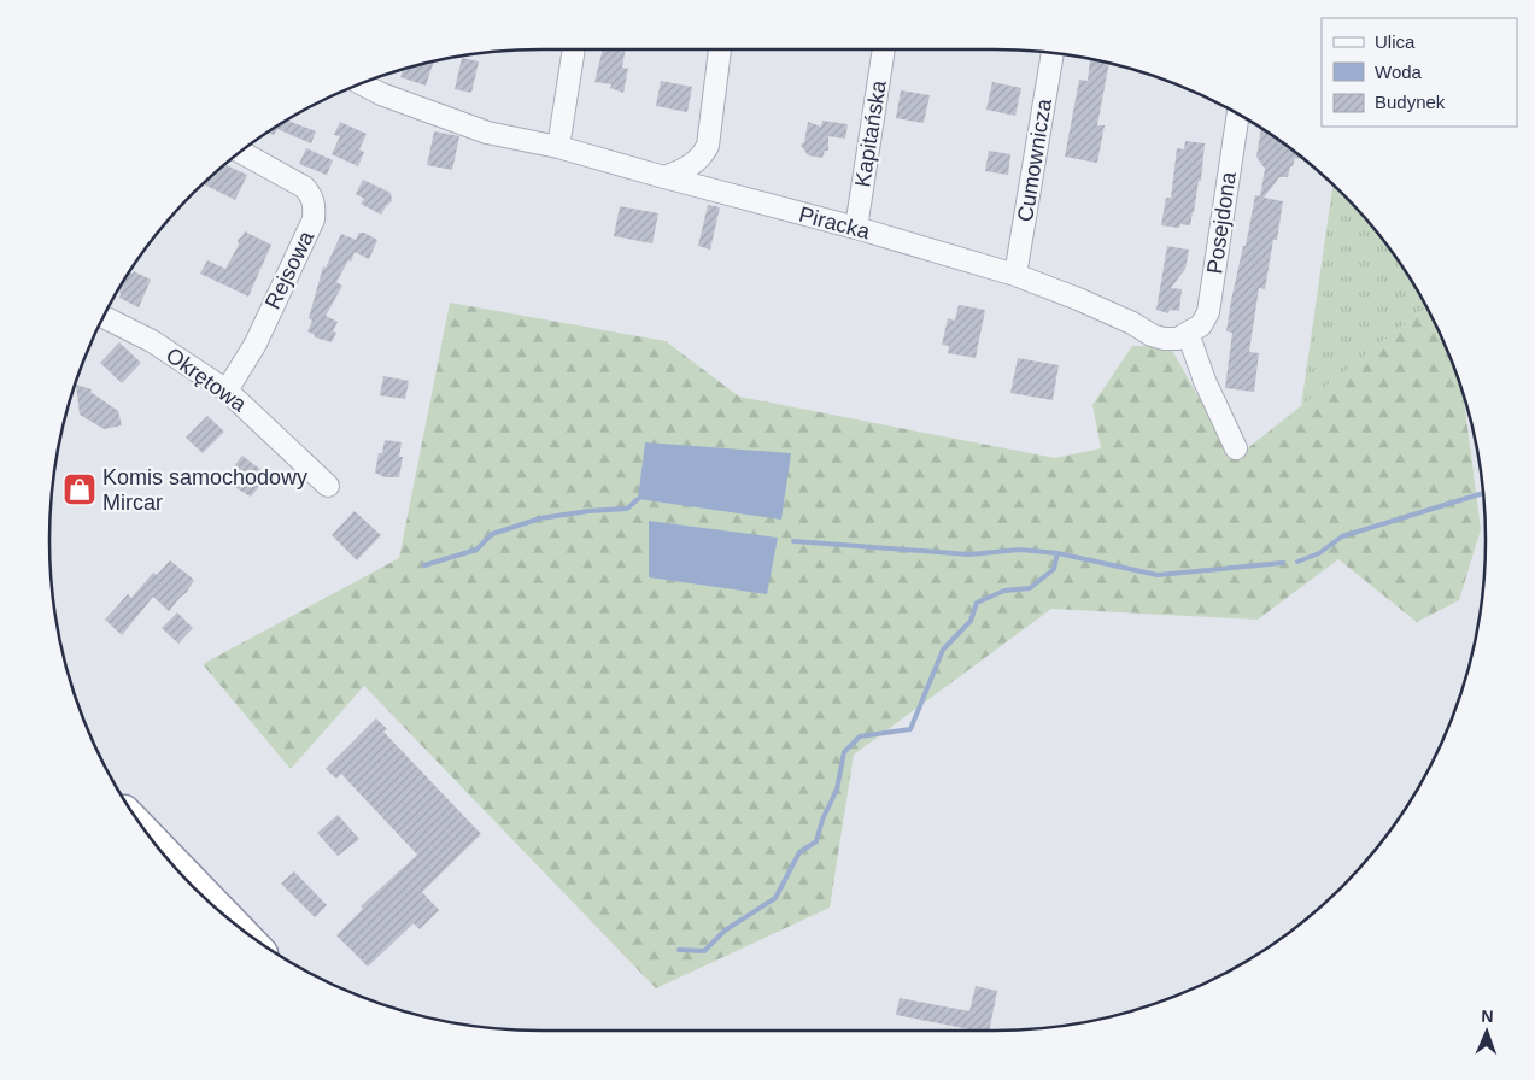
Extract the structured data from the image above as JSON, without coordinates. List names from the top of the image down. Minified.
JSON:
{"streets":{"street":["Kapitańska","Cumownicza","Piracka","Posejdona","Rejsowa","Okrętowa"]},"crossings":[["Kapitańska","Piracka"],["Cumownicza","Piracka"],["Piracka","Posejdona"],["Rejsowa","Okrętowa"]],"places":{"shop":["Komis samochodowy Mircar"]},"legend":["Ulica","Woda","Budynek"],"north":"top"}
